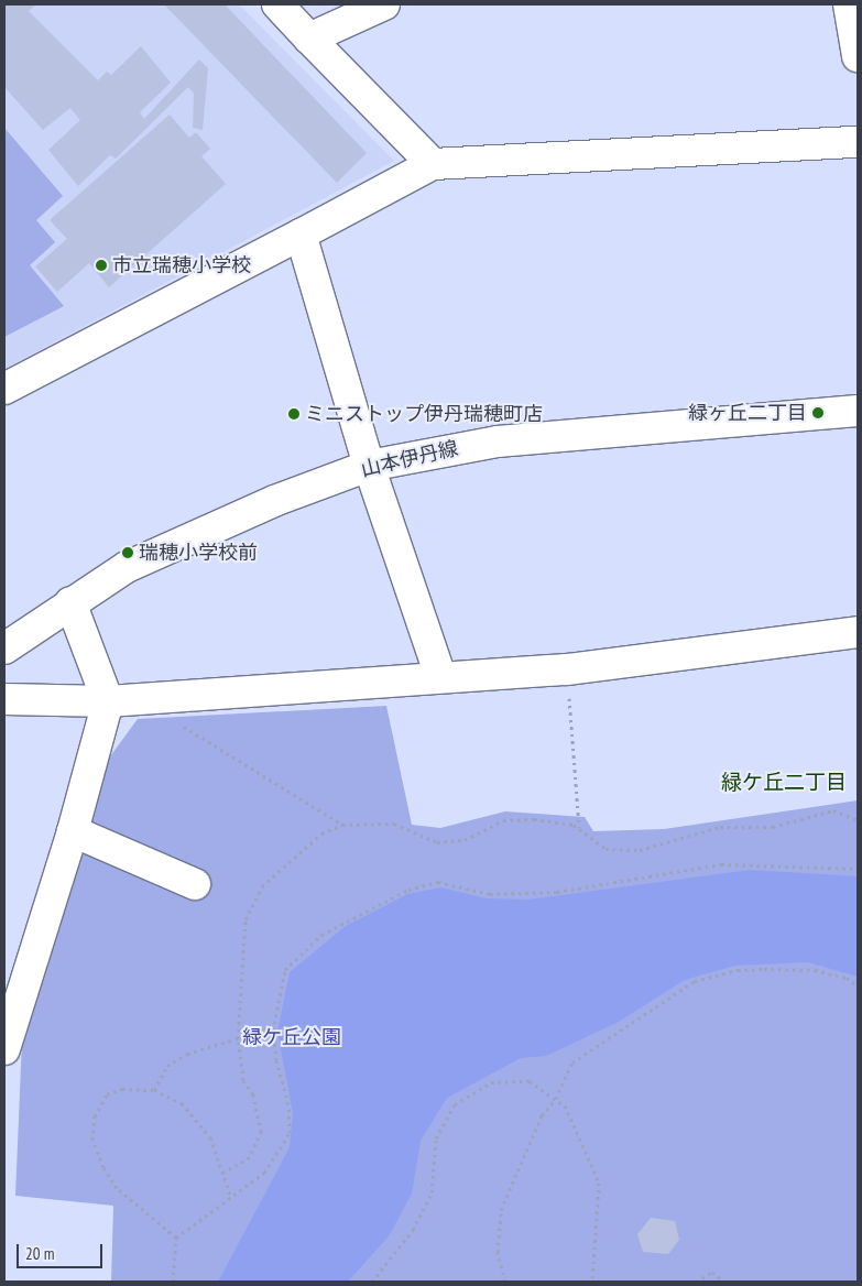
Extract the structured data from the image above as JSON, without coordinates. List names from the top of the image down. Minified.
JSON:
{"streets":{"street":["山本伊丹線"]},"districts":["緑ケ丘二丁目"],"parks":["緑ケ丘公園"],"places":["市立瑞穂小学校","緑ヶ丘二丁目","ミニストップ伊丹瑞穂町店","瑞穂小学校前"],"scale_bar":"20 m"}
